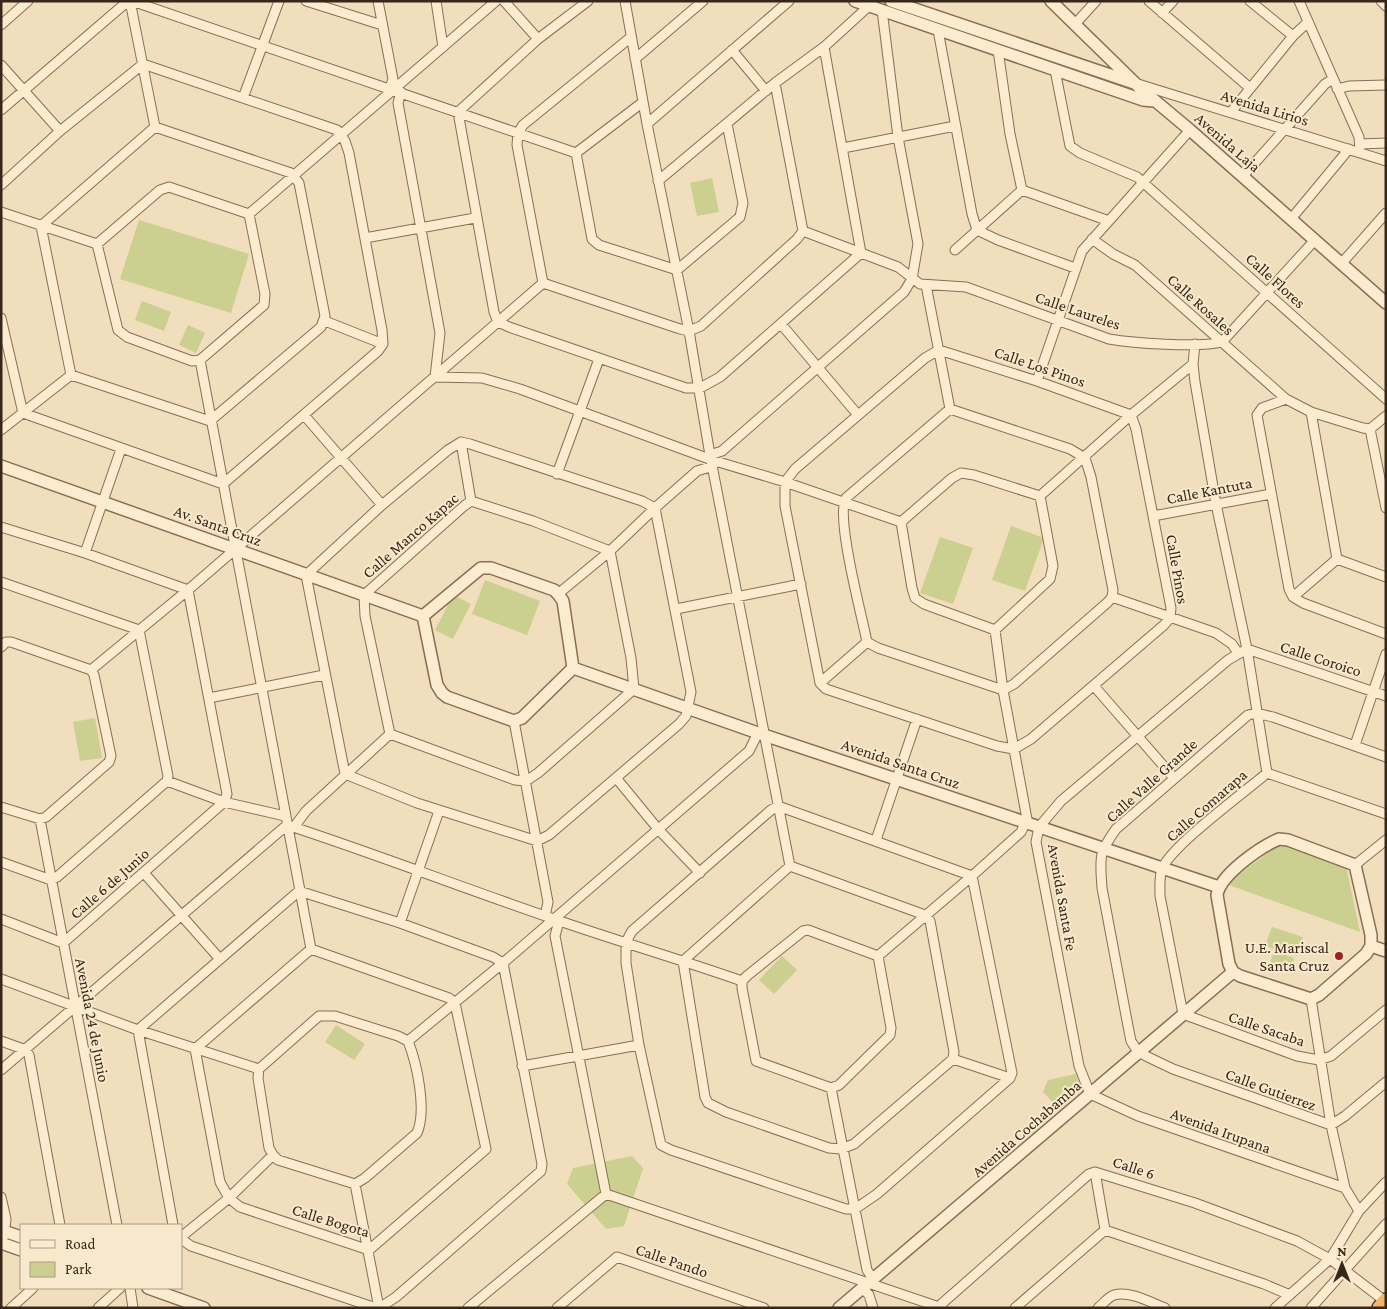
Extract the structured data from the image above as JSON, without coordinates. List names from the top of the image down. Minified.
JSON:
{"streets":{"street":["Avenida Lirios","Avenida Laja","Calle Flores","Calle Rosales","Calle Laureles","Calle Los Pinos","Calle Kantuta","Av. Santa Cruz","Calle Manco Kapac","Calle Pinos","Calle Coroico","Avenida Santa Cruz","Calle Valle Grande","Calle Comarapa","Calle 6 de Junio","Avenida Santa Fe","Avenida 24 de Junio","Calle Sacaba","Calle Gutierrez","Avenida Cochabamba","Avenida Irupana","Calle 6","Calle Bogota","Calle Pando"]},"crossings":[["Avenida Lirios","Avenida Laja"],["Calle Rosales","Calle Laureles"],["Calle Los Pinos","Calle Pinos"],["Calle Kantuta","Calle Pinos"],["Av. Santa Cruz","Calle Manco Kapac"],["Av. Santa Cruz","Avenida Santa Cruz"],["Calle Coroico","Avenida Santa Fe"],["Avenida Santa Cruz","Calle Valle Grande"],["Avenida Santa Cruz","Calle Comarapa"],["Avenida Santa Cruz","Avenida Santa Fe"],["Avenida Santa Cruz","Avenida Cochabamba"],["Calle 6 de Junio","Avenida 24 de Junio"],["Avenida Santa Fe","Avenida Cochabamba"],["Avenida Santa Fe","Avenida Irupana"],["Calle Sacaba","Avenida Cochabamba"],["Calle Gutierrez","Avenida Cochabamba"],["Avenida Cochabamba","Avenida Irupana"]],"places":["U.E. Mariscal Santa Cruz"],"legend":["Road","Park"],"north":"top"}
